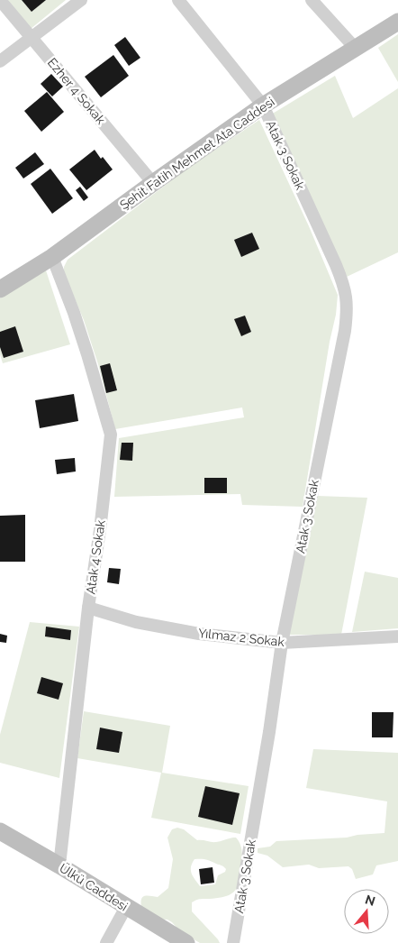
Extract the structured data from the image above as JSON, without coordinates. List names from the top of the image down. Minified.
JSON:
{"streets":{"main road":["Şehit Fatih Mehmet Ata Caddesi","Ülkü Caddesi"],"street":["Ezher 4 Sokak","Atak 3 Sokak","Atak 4 Sokak","Yılmaz 2 Sokak"]},"crossings":[["Ezher 4 Sokak","Şehit Fatih Mehmet Ata Caddesi"],["Şehit Fatih Mehmet Ata Caddesi","Atak 3 Sokak"],["Şehit Fatih Mehmet Ata Caddesi","Atak 4 Sokak"],["Atak 3 Sokak","Yılmaz 2 Sokak"],["Atak 4 Sokak","Yılmaz 2 Sokak"],["Atak 4 Sokak","Ülkü Caddesi"]],"north":"top"}
